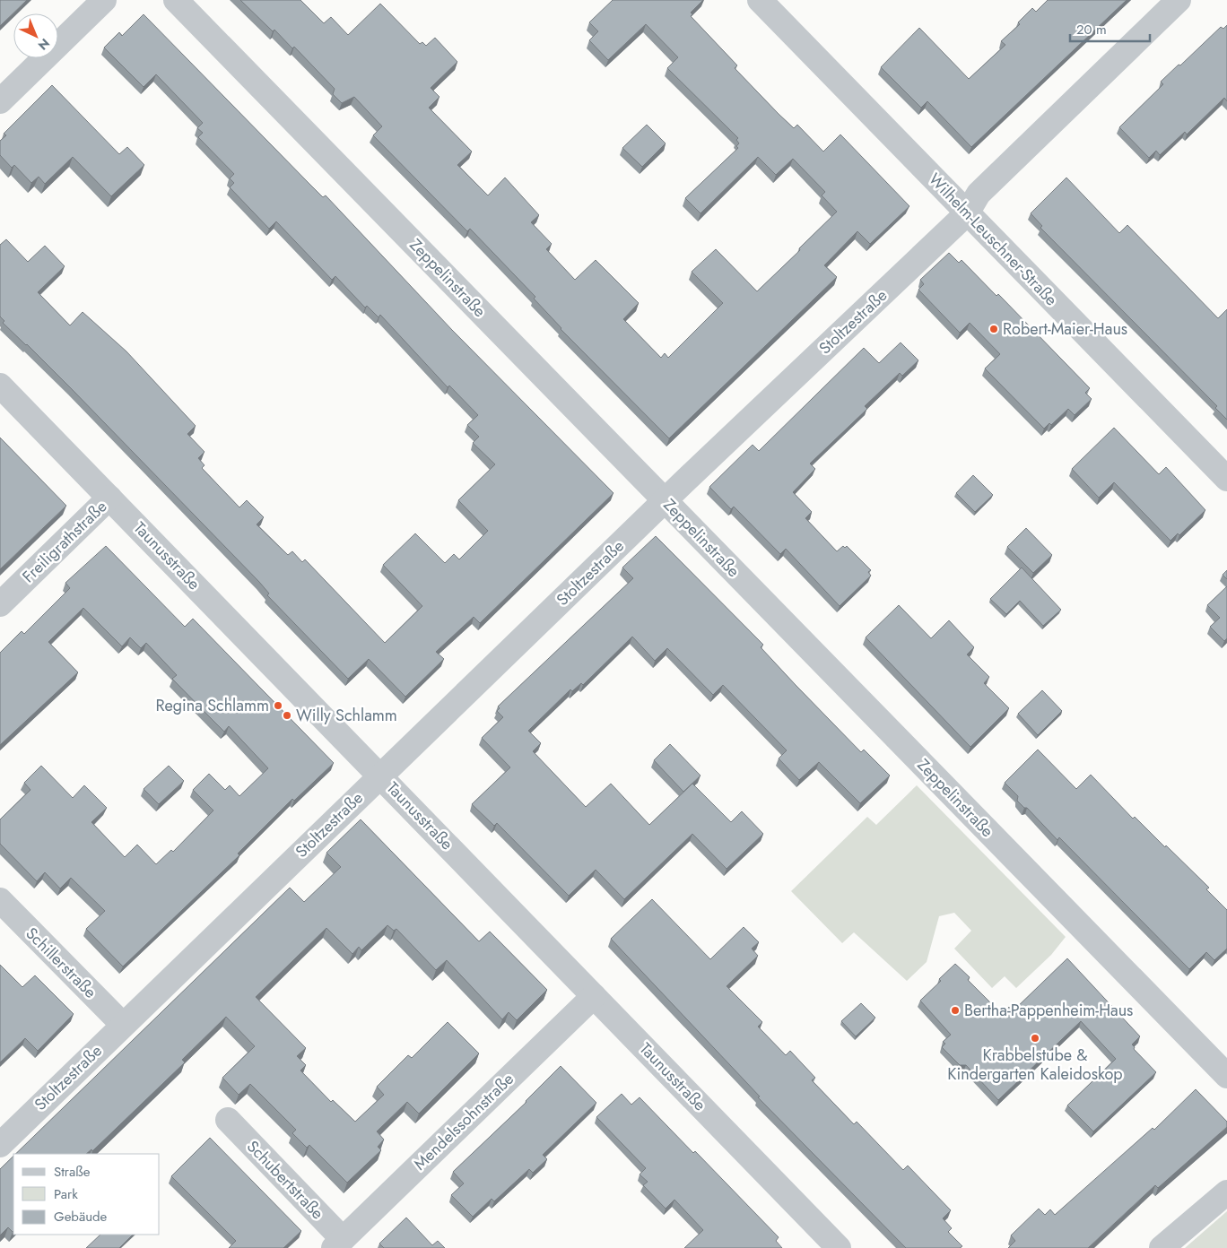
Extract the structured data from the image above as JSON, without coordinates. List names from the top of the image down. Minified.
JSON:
{"streets":{"street":["Wilhelm-Leuschner-Straße","Zeppelinstraße","Stoltzestraße","Freiligrathstraße","Taunusstraße","Schillerstraße","Mendelssohnstraße","Schubertstraße"]},"crossings":[["Wilhelm-Leuschner-Straße","Stoltzestraße"],["Zeppelinstraße","Stoltzestraße"],["Stoltzestraße","Taunusstraße"],["Stoltzestraße","Schillerstraße"],["Freiligrathstraße","Taunusstraße"],["Taunusstraße","Mendelssohnstraße"],["Mendelssohnstraße","Schubertstraße"]],"places":["Robert-Maier-Haus","Regina Schlamm","Willy Schlamm","Bertha-Pappenheim-Haus","Krabbelstube & Kindergarten Kaleidoskop"],"legend":["Straße","Park","Gebäude"],"scale_bar":"20 m","north":"bottom right"}
